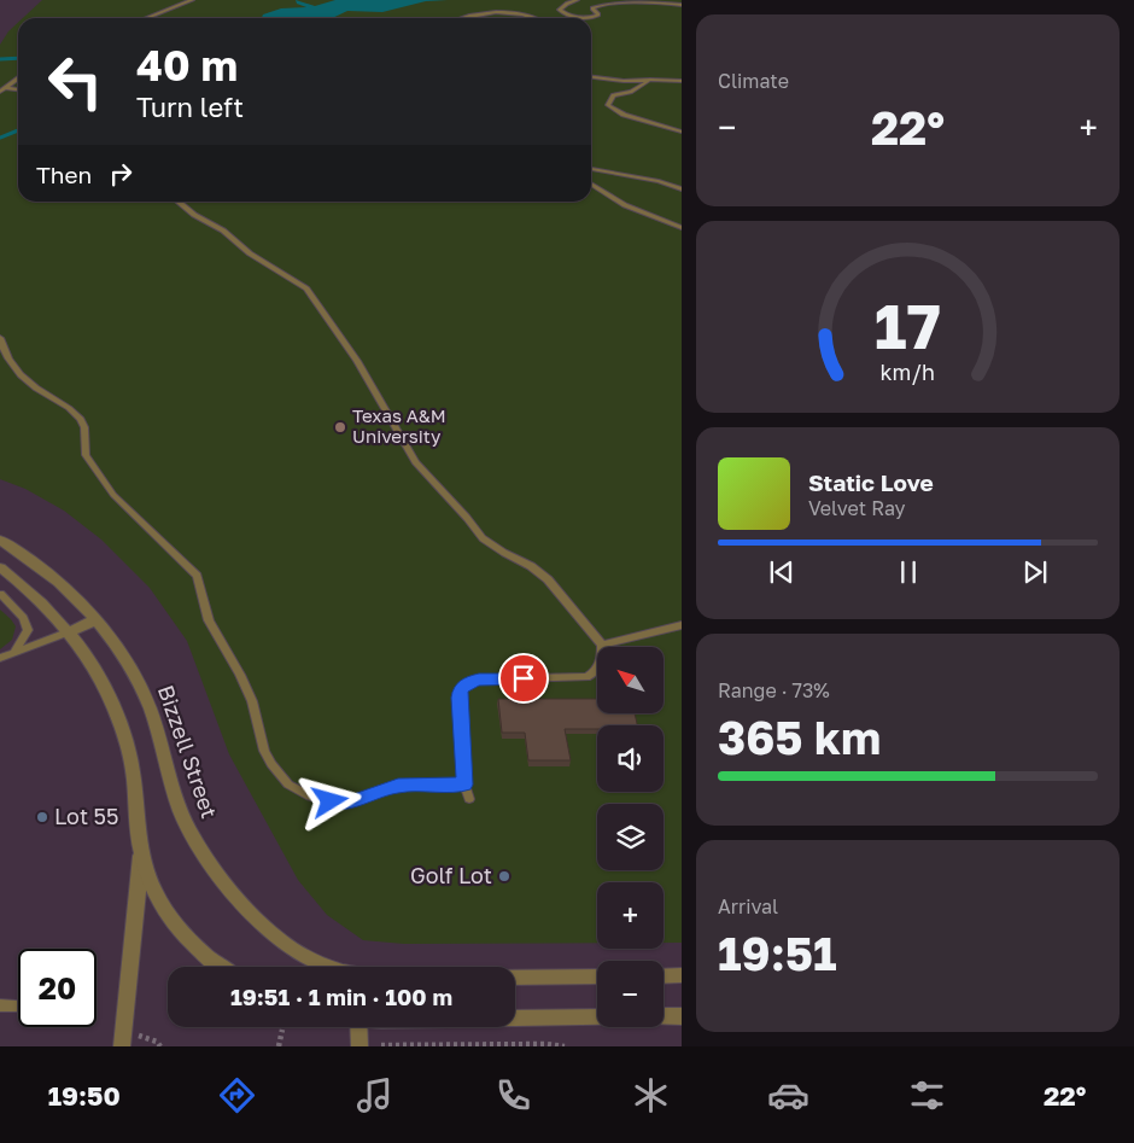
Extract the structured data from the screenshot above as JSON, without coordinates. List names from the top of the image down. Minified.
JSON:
{"streets":{"street":["Bizzell Street"]},"places":["Texas A&M University","Lot 55","Golf Lot"],"north":"top left","page":{"tile":["Climate",["Range · 73%","365 km"],["Arrival","19:51"]],"turn":["40 m","Turn left"],"heat":["−","22°","+"],"then":"Then","song":["Static Love","Velvet Ray"],"map_buttons":["+","−"],"limit":"20","trip":"19:51 · 1 min · 100 m","tabs":["19:50","22°"],"gauge":["17","km/h"]}}
